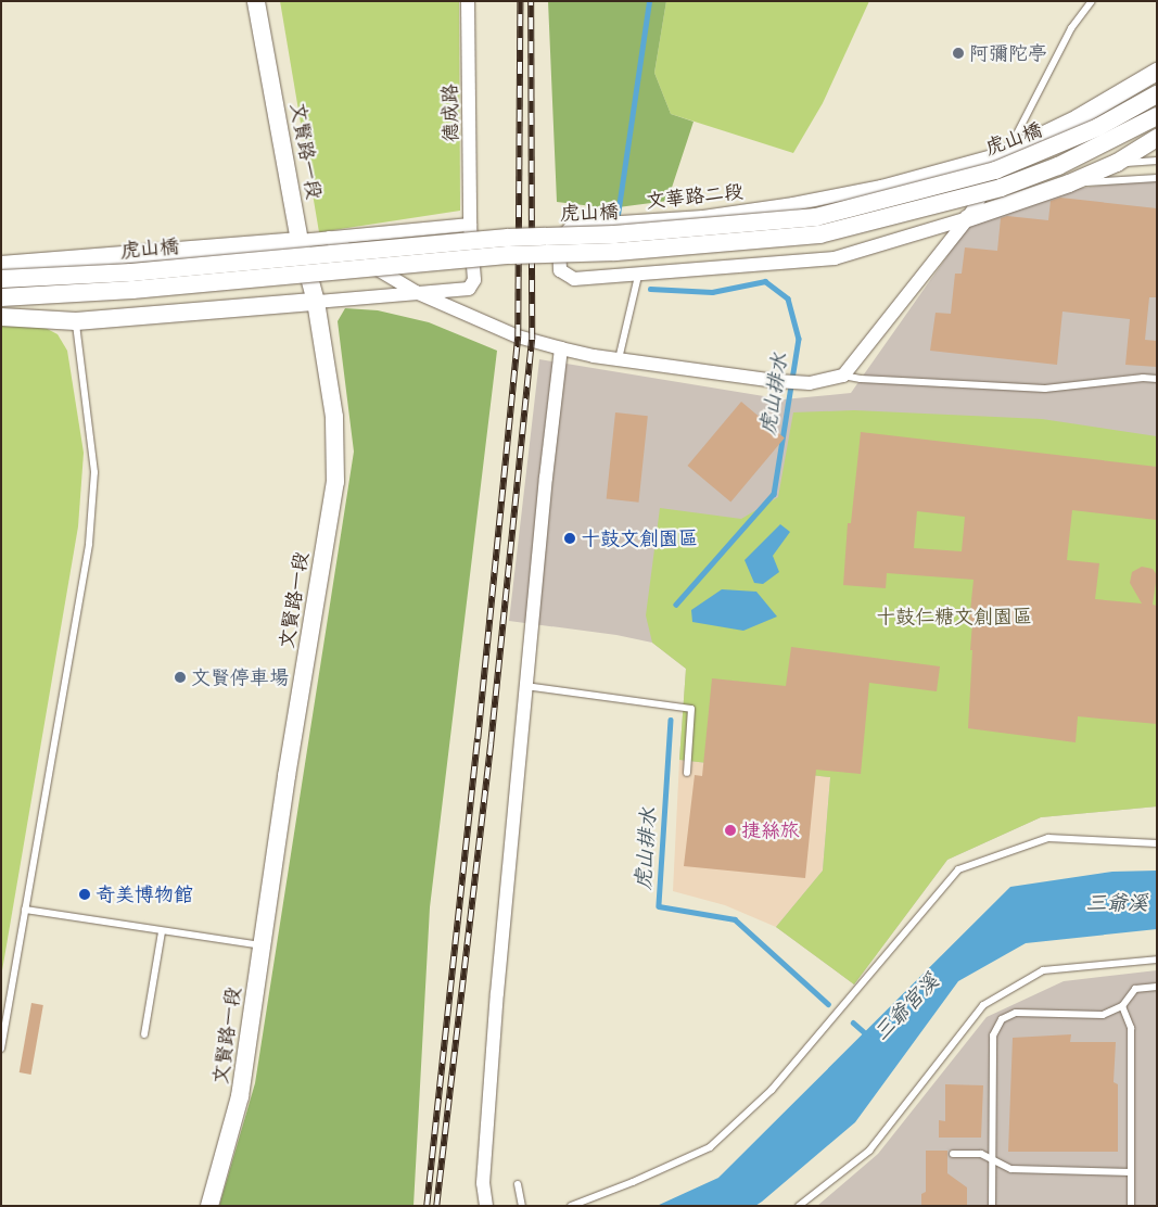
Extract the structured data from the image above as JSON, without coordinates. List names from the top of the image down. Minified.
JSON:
{"streets":{"street":["德成路","虎山橋","文賢路一段","文華路二段"]},"water":["虎山排水","三爺溪","三爺宮溪"],"parks":["十鼓仁糖文創園區"],"places":["阿彌陀亭","十鼓文創園區","文賢停車場","捷絲旅","奇美博物館"]}
